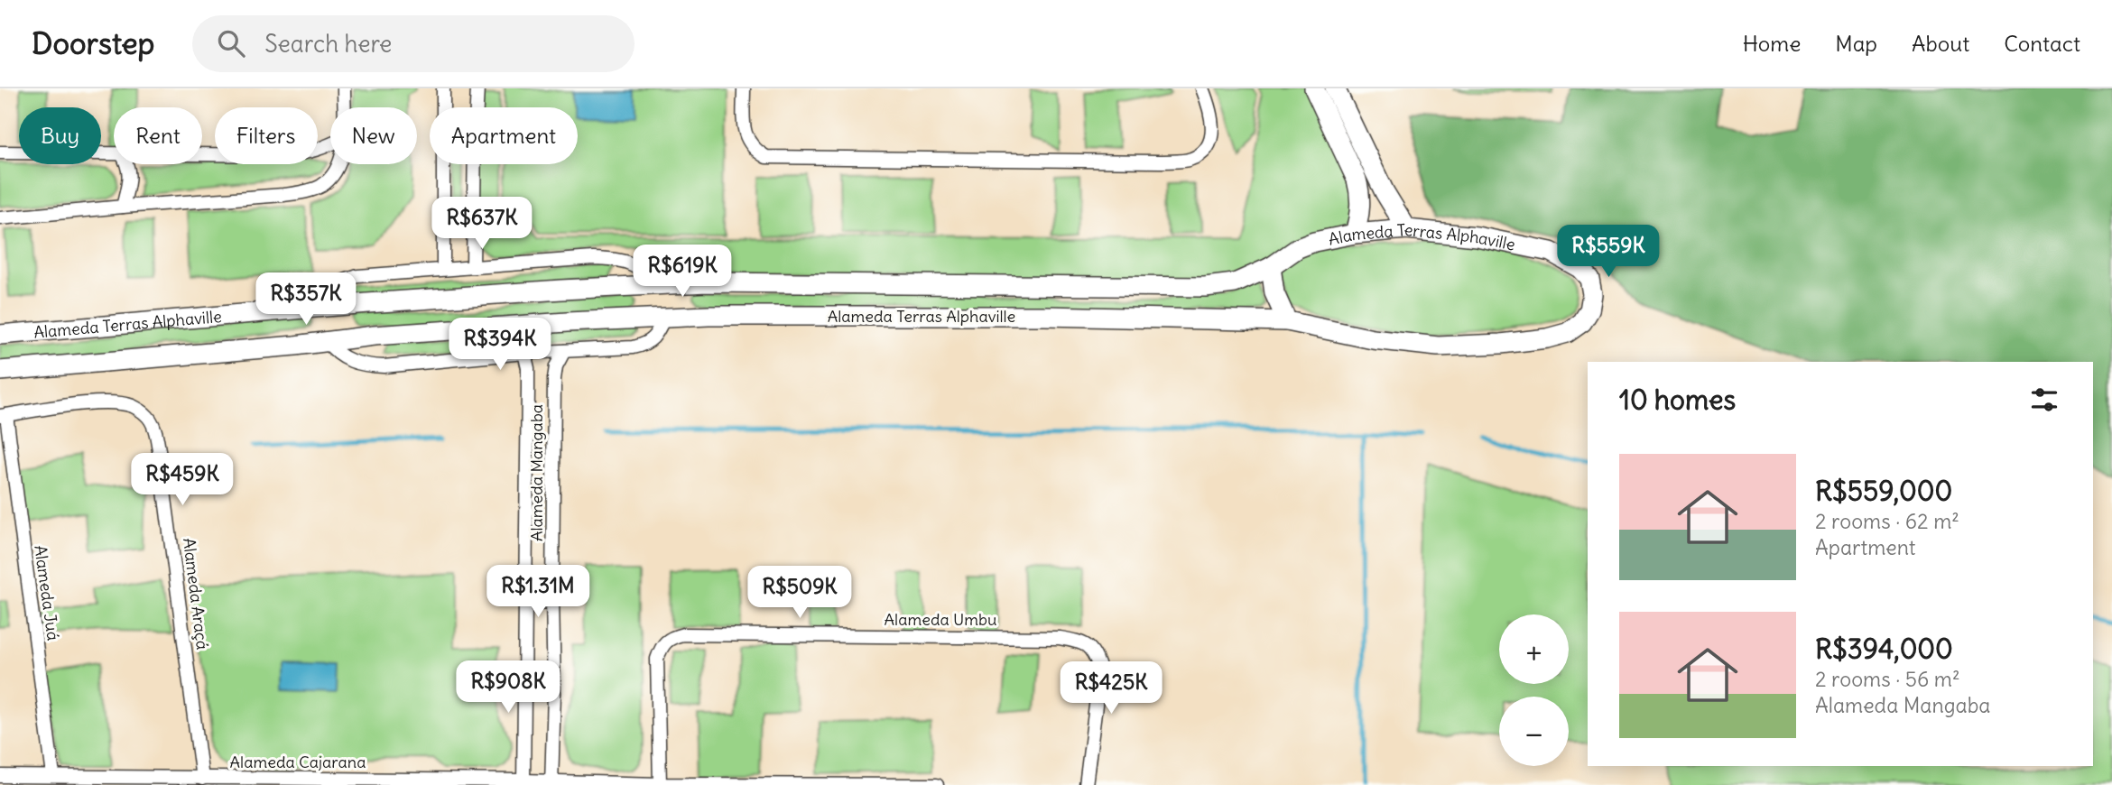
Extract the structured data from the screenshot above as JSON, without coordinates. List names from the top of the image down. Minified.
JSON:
{"streets":{"street":["Alameda Terras Alphaville","Alameda Mangaba","Alameda Juá","Alameda Araçá","Alameda Umbu","Alameda Cajarana"]},"crossings":[["Alameda Mangaba","Alameda Cajarana"],["Alameda Juá","Alameda Araçá"],["Alameda Juá","Alameda Cajarana"],["Alameda Araçá","Alameda Cajarana"],["Alameda Umbu","Alameda Cajarana"]],"page":{"header":"Doorstep","search":"Search here","nav":["Home","Map","About","Contact"],"chip":["Buy","Rent","Filters","New","Apartment"],"price":["R$637K","R$559K","R$619K","R$357K","R$394K","R$459K","R$1.31M","R$509K","R$908K","R$425K"],"heading":"10 homes","list":[{"name":"R$559,000","note":"2 rooms · 62 m² · Apartment"},{"name":"R$394,000","note":"2 rooms · 56 m² · Alameda Mangaba"}],"map_buttons":["+","−"]}}
